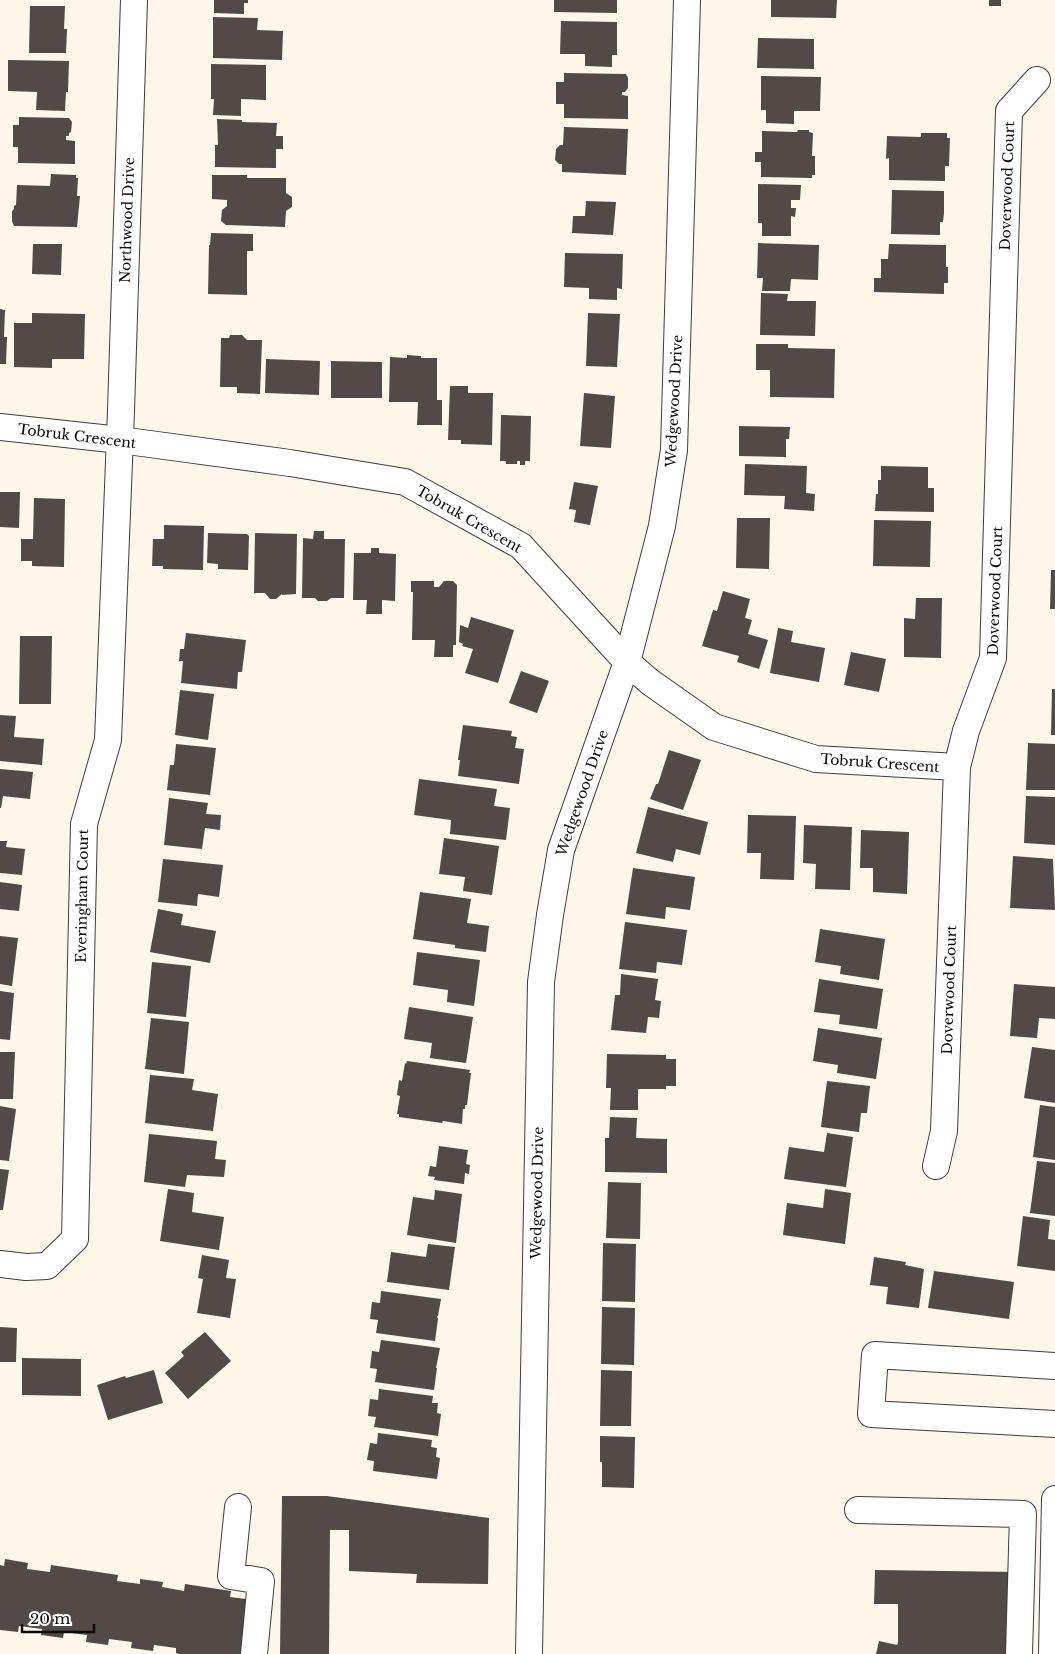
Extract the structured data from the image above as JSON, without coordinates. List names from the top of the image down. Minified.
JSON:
{"streets":{"street":["Doverwood Court","Northwood Drive","Wedgewood Drive","Tobruk Crescent","Everingham Court"]},"crossings":[["Doverwood Court","Tobruk Crescent"],["Northwood Drive","Tobruk Crescent"],["Northwood Drive","Everingham Court"],["Wedgewood Drive","Tobruk Crescent"],["Tobruk Crescent","Everingham Court"]],"scale_bar":"20 m"}
